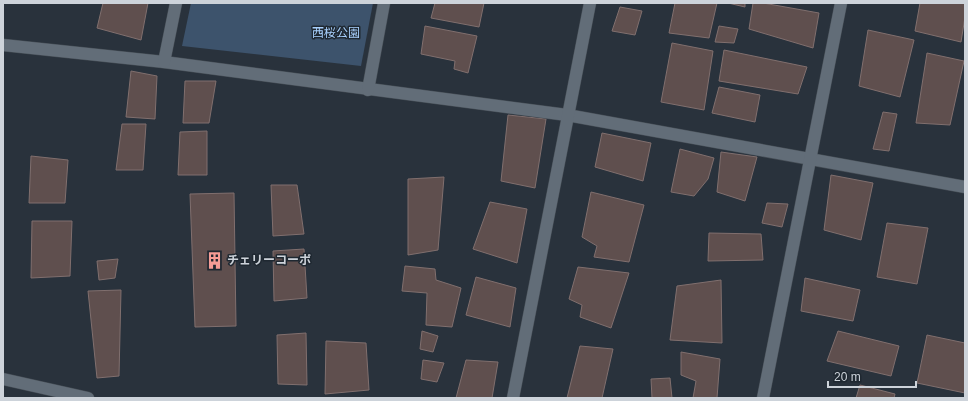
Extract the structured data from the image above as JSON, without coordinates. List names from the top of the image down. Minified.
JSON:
{"parks":["西桜公園"],"places":{"building":["チェリーコーポ"]},"scale_bar":"20 m"}
